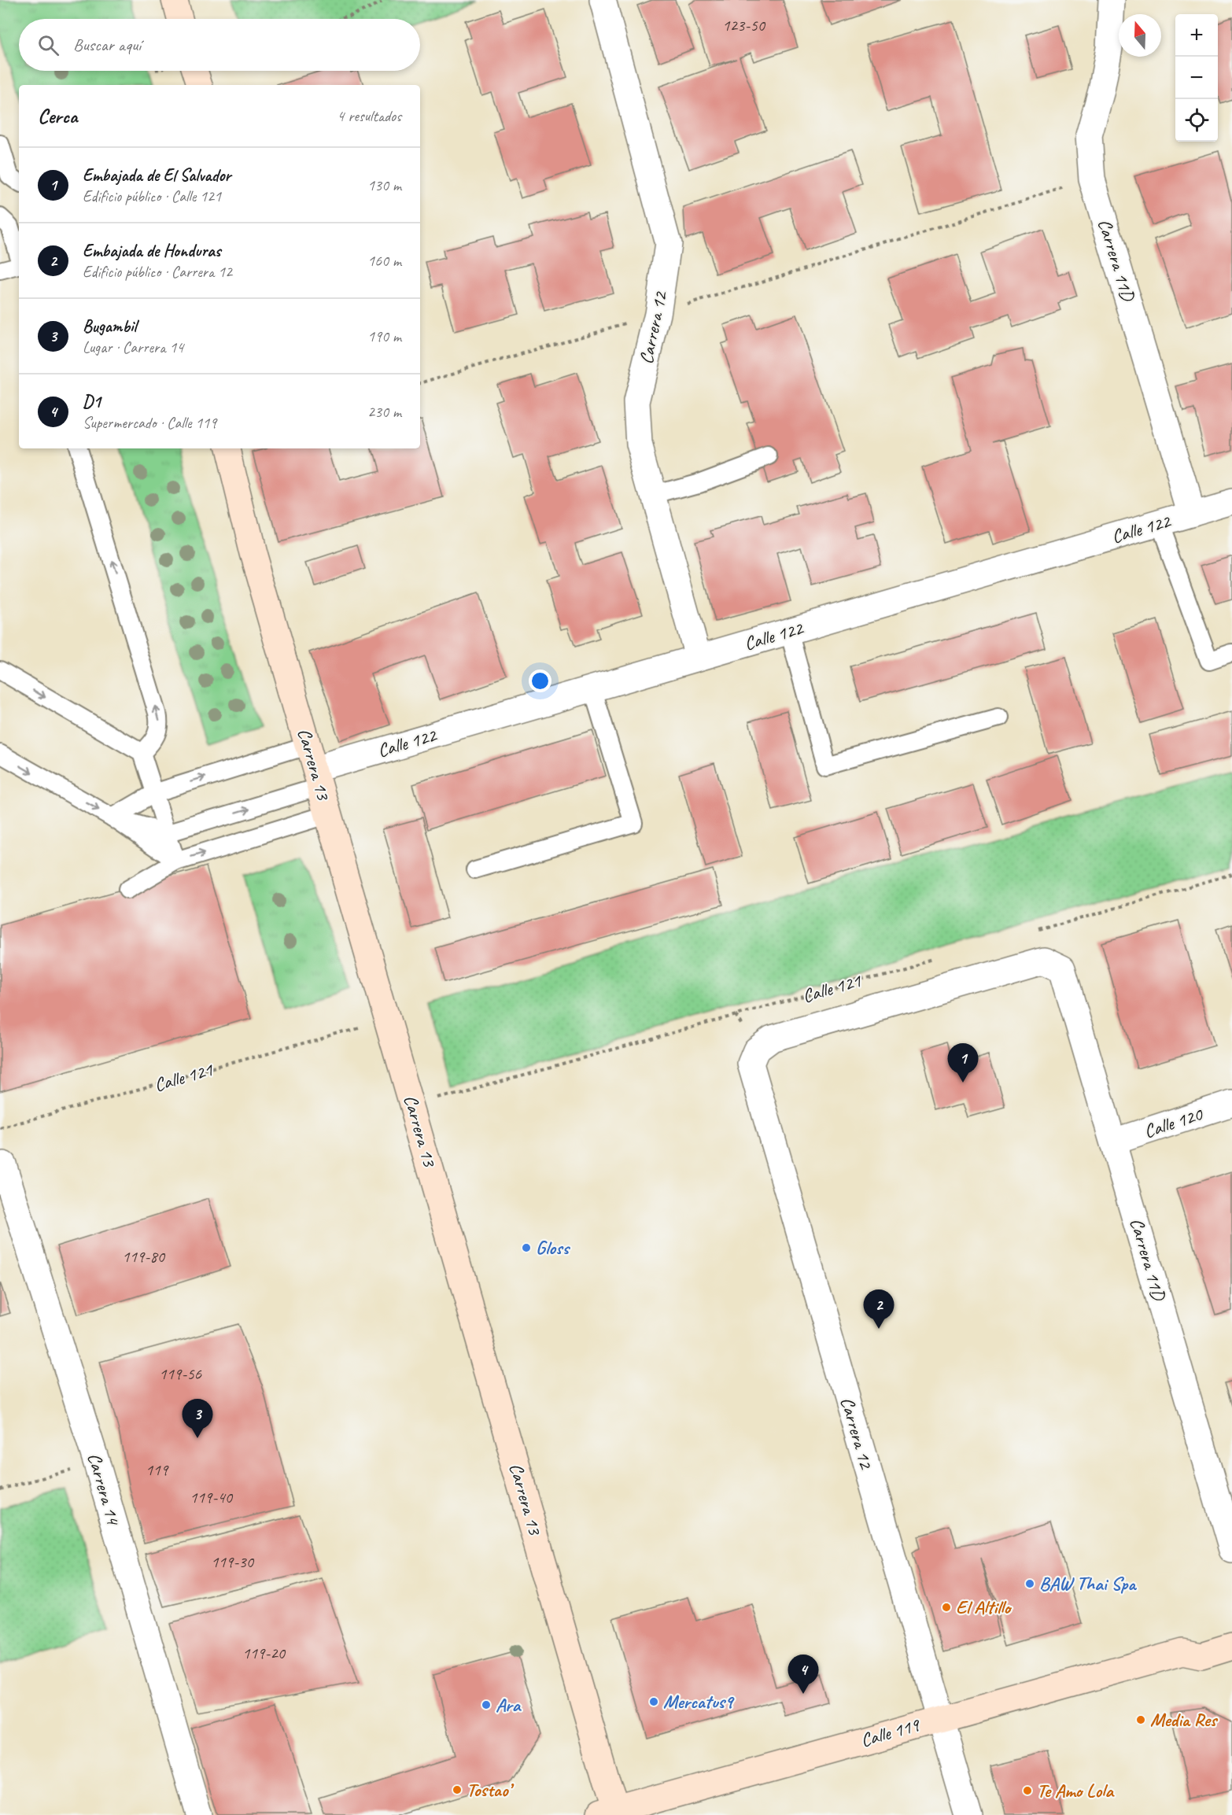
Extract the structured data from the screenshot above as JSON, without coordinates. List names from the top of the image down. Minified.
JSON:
{"streets":{"street":["Carrera 11D","Carrera 12","Calle 122","Carrera 13","Calle 121","Calle 120","Carrera 14","Calle 119"]},"crossings":[["Carrera 11D","Calle 122"],["Carrera 11D","Calle 121"],["Carrera 11D","Calle 120"],["Carrera 12","Calle 122"],["Carrera 12","Calle 121"],["Carrera 12","Calle 119"],["Calle 122","Carrera 13"],["Carrera 13","Calle 119"]],"places":["Gloss","BAW Thai Spa","El Altillo","Mercatus9","Ara","Media Res","Tostao’","Te Amo Lola"],"house_numbers":["123-50","119-80","119-56","119","119-40","119-30","119-20"],"north":"top","page":{"map_buttons":["+","−"],"search":"Buscar aquí","heading":["Cerca","4 resultados"],"list":[{"mark":"1","name":"Embajada de El Salvador","note":"Edificio público · Calle 121","value":"130 m"},{"mark":"2","name":"Embajada de Honduras","note":"Edificio público · Carrera 12","value":"160 m"},{"mark":"3","name":"Bugambil","note":"Lugar · Carrera 14","value":"190 m"},{"mark":"4","name":"D1","note":"Supermercado · Calle 119","value":"230 m"}],"pins":["1","2","3","4"]}}
